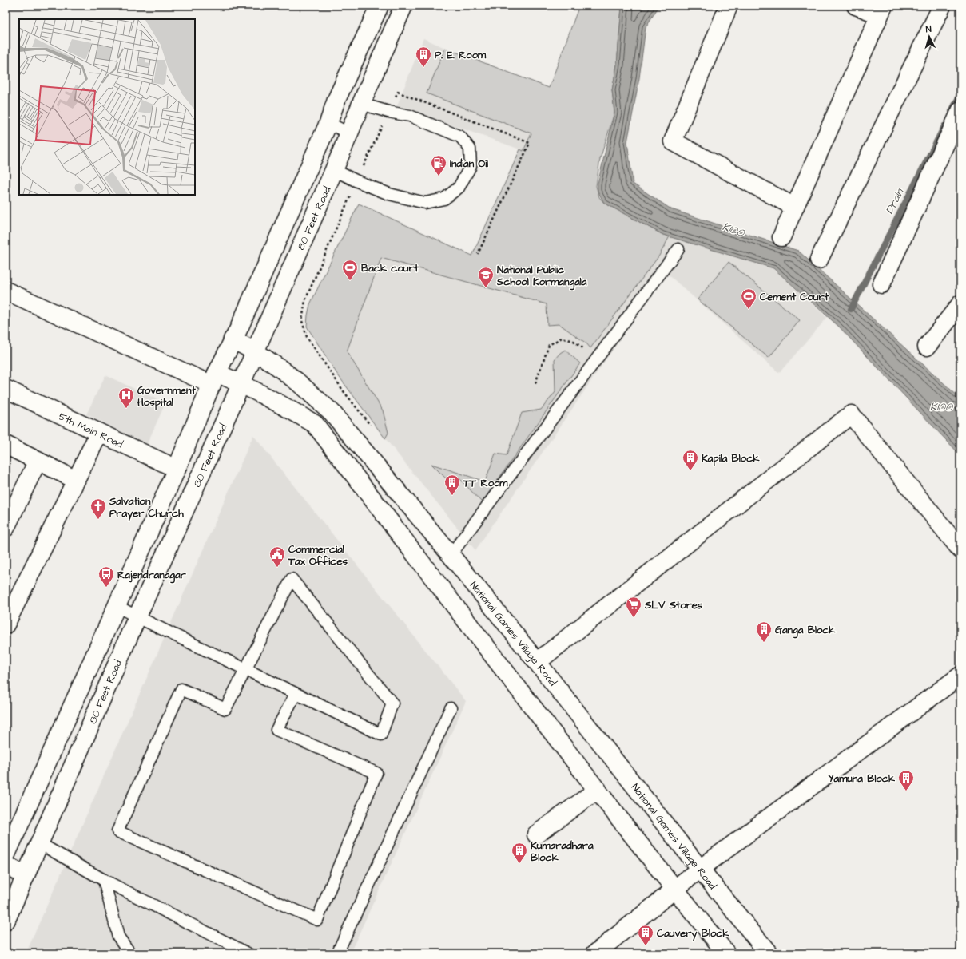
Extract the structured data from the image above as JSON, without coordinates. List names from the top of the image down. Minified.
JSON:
{"streets":{"street":["80 Feet Road","5th Main Road","National Games Village Road"]},"crossings":[["80 Feet Road","National Games Village Road"]],"water":["Drain","K100"],"places":{"building":["P. E. Room","Kapila Block","TT Room","Ganga Block","Yamuna Block","Kumaradhara Block","Cauvery Block"],"fuel station":["Indian Oil"],"sports":["Back court","Cement Court"],"school or university":["National Public School Kormangala"],"hospital":["Government Hospital"],"church":["Salvation Prayer Church"],"public building":["Commercial Tax Offices"],"bus stop":["Rajendranagar"],"supermarket":["SLV Stores"]},"north":"top"}
